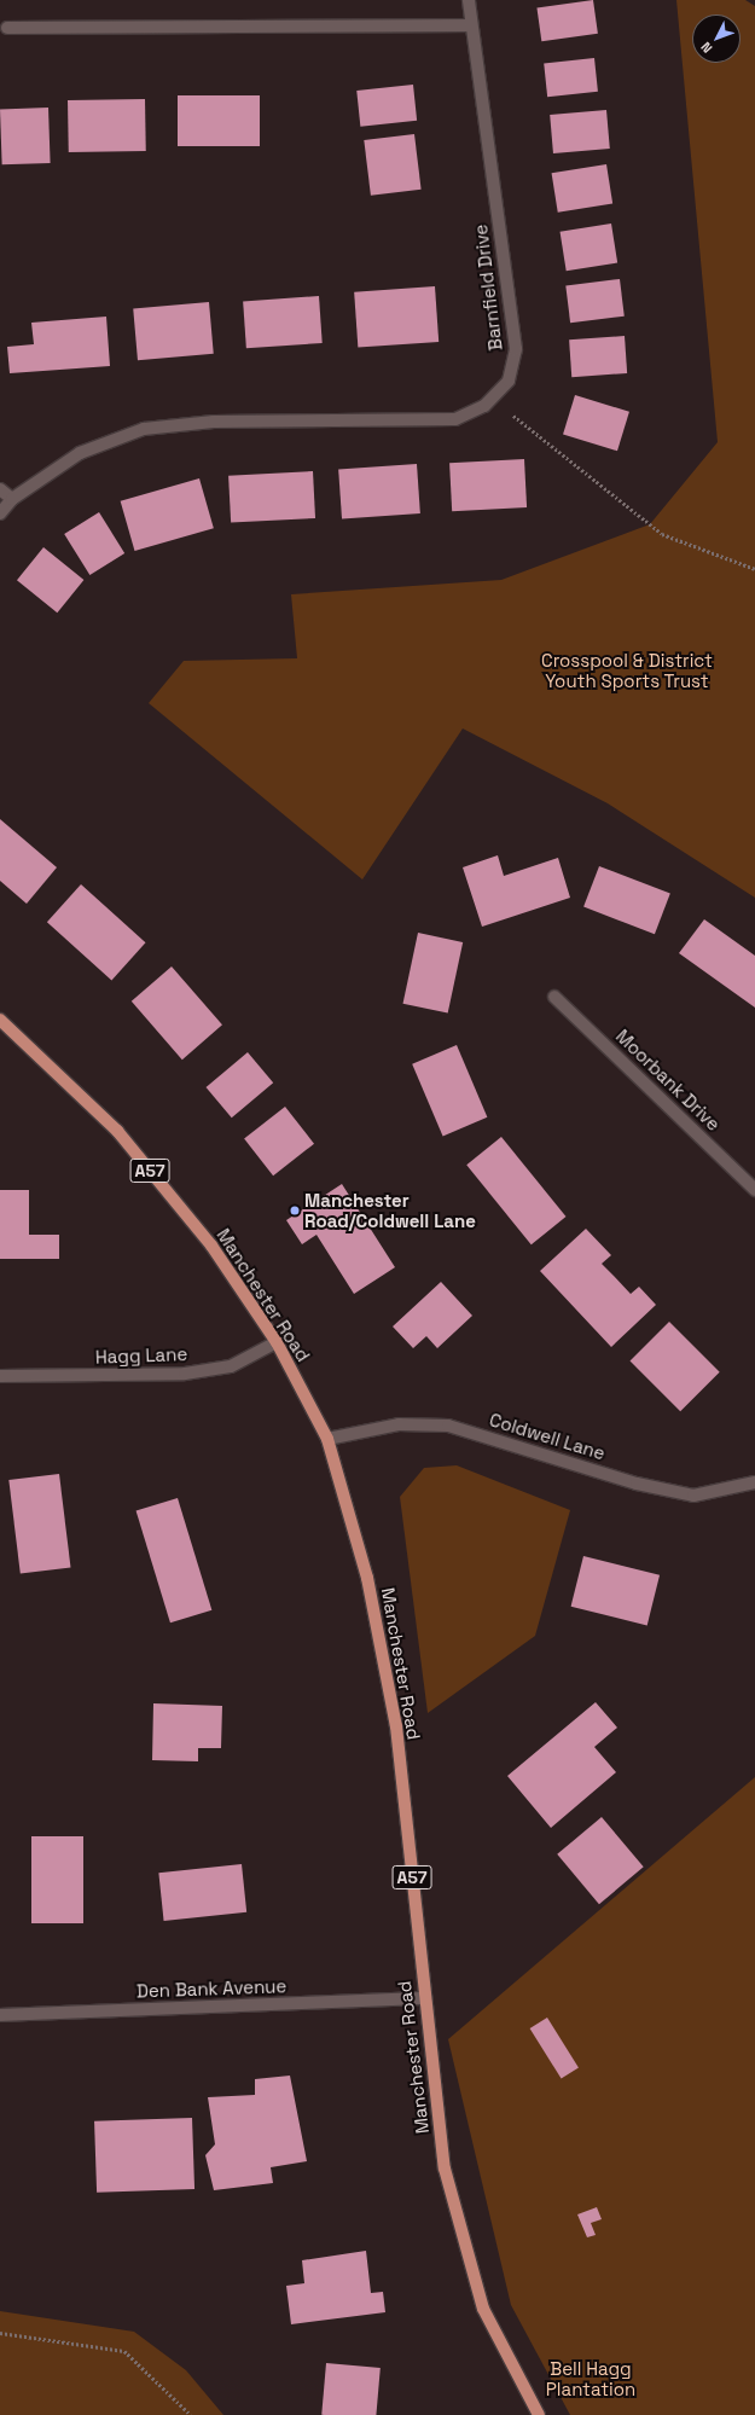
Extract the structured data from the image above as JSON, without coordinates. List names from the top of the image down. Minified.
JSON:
{"streets":{"main road":["A57","Manchester Road"],"street":["Barnfield Drive","Moorbank Drive","Hagg Lane","Coldwell Lane","Den Bank Avenue"]},"crossings":[["Manchester Road","Hagg Lane"],["Manchester Road","Coldwell Lane"],["Manchester Road","Den Bank Avenue"]],"parks":["Crosspool & District Youth Sports Trust","Bell Hagg Plantation"],"places":["Manchester Road/Coldwell Lane"],"north":"bottom left"}
